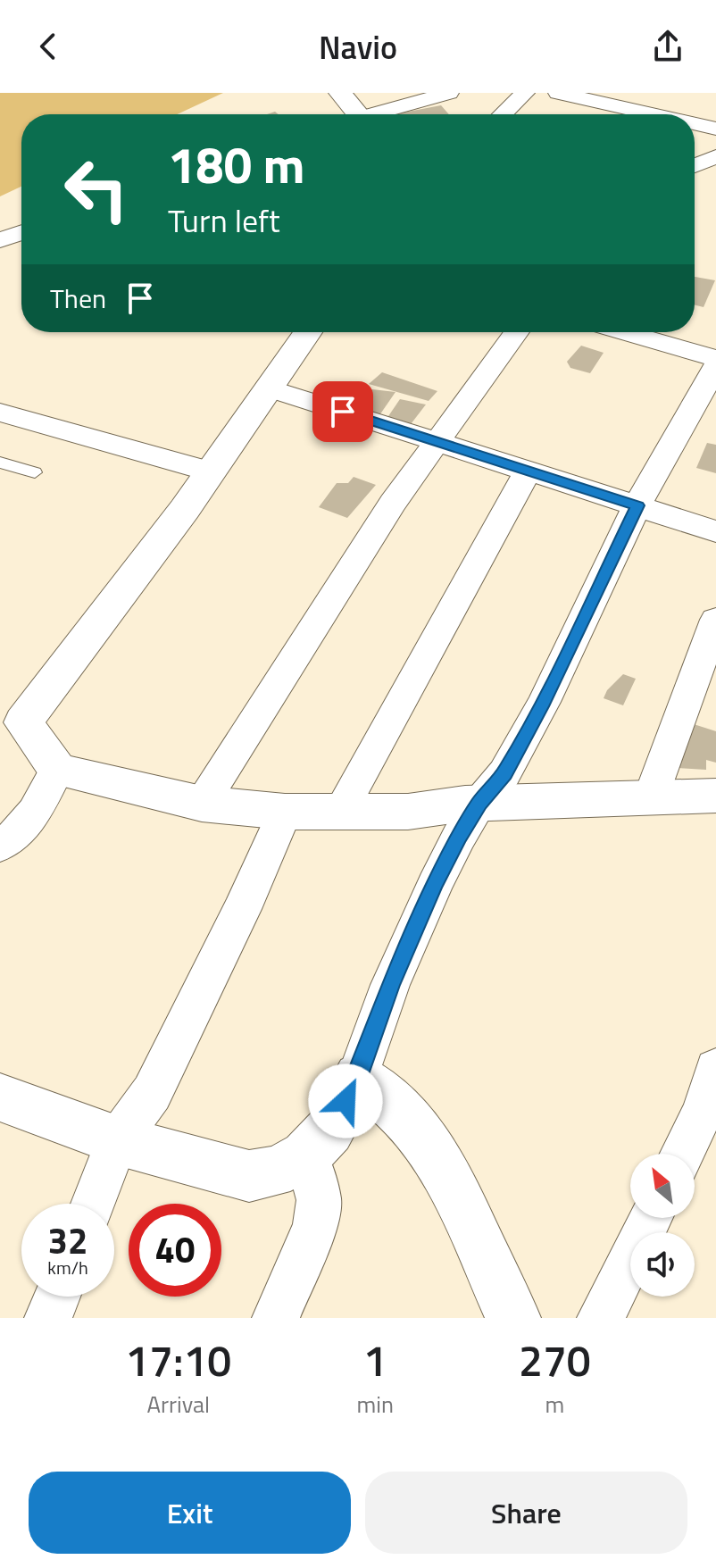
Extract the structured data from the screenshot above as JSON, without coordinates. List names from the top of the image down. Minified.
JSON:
{"north":"top left","page":{"header":"Navio","turn":["180 m","Turn left"],"then":"Then","speed":"32 km/h","limit":"40","eta":["17:10","Arrival","1","min","270","m"],"buttons":["Exit","Share"]}}
